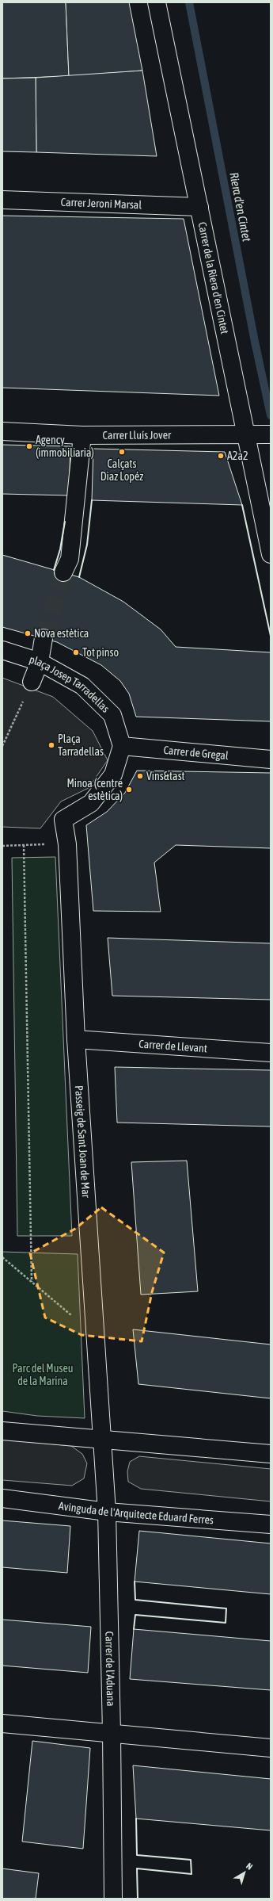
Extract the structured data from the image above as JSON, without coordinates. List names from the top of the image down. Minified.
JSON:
{"streets":{"street":["Carrer Jeroni Marsal","Carrer de la Riera d'en Cintet","Carrer Lluís Jover","plaça Josep Tarradellas","Carrer de Gregal","Carrer de Llevant","Passeig de Sant Joan de Mar","Avinguda de l'Arquitecte Eduard Ferres","Carrer de l'Aduana"]},"crossings":[["Carrer Jeroni Marsal","Carrer de la Riera d'en Cintet"],["Carrer de la Riera d'en Cintet","Carrer Lluís Jover"],["plaça Josep Tarradellas","Carrer de Gregal"],["Carrer de Llevant","Passeig de Sant Joan de Mar"],["Passeig de Sant Joan de Mar","Carrer de l'Aduana"],["Avinguda de l'Arquitecte Eduard Ferres","Carrer de l'Aduana"]],"water":["Riera d'en Cintet"],"parks":["Parc del Museu de la Marina"],"places":["Agency (immobiliaria)","Calçats Diaz Lopéz","A2a2","Nova estètica","Tot pinso","Plaça Tarradellas","Vins&tast","Minoa (centre estètica)"],"north":"top right"}
